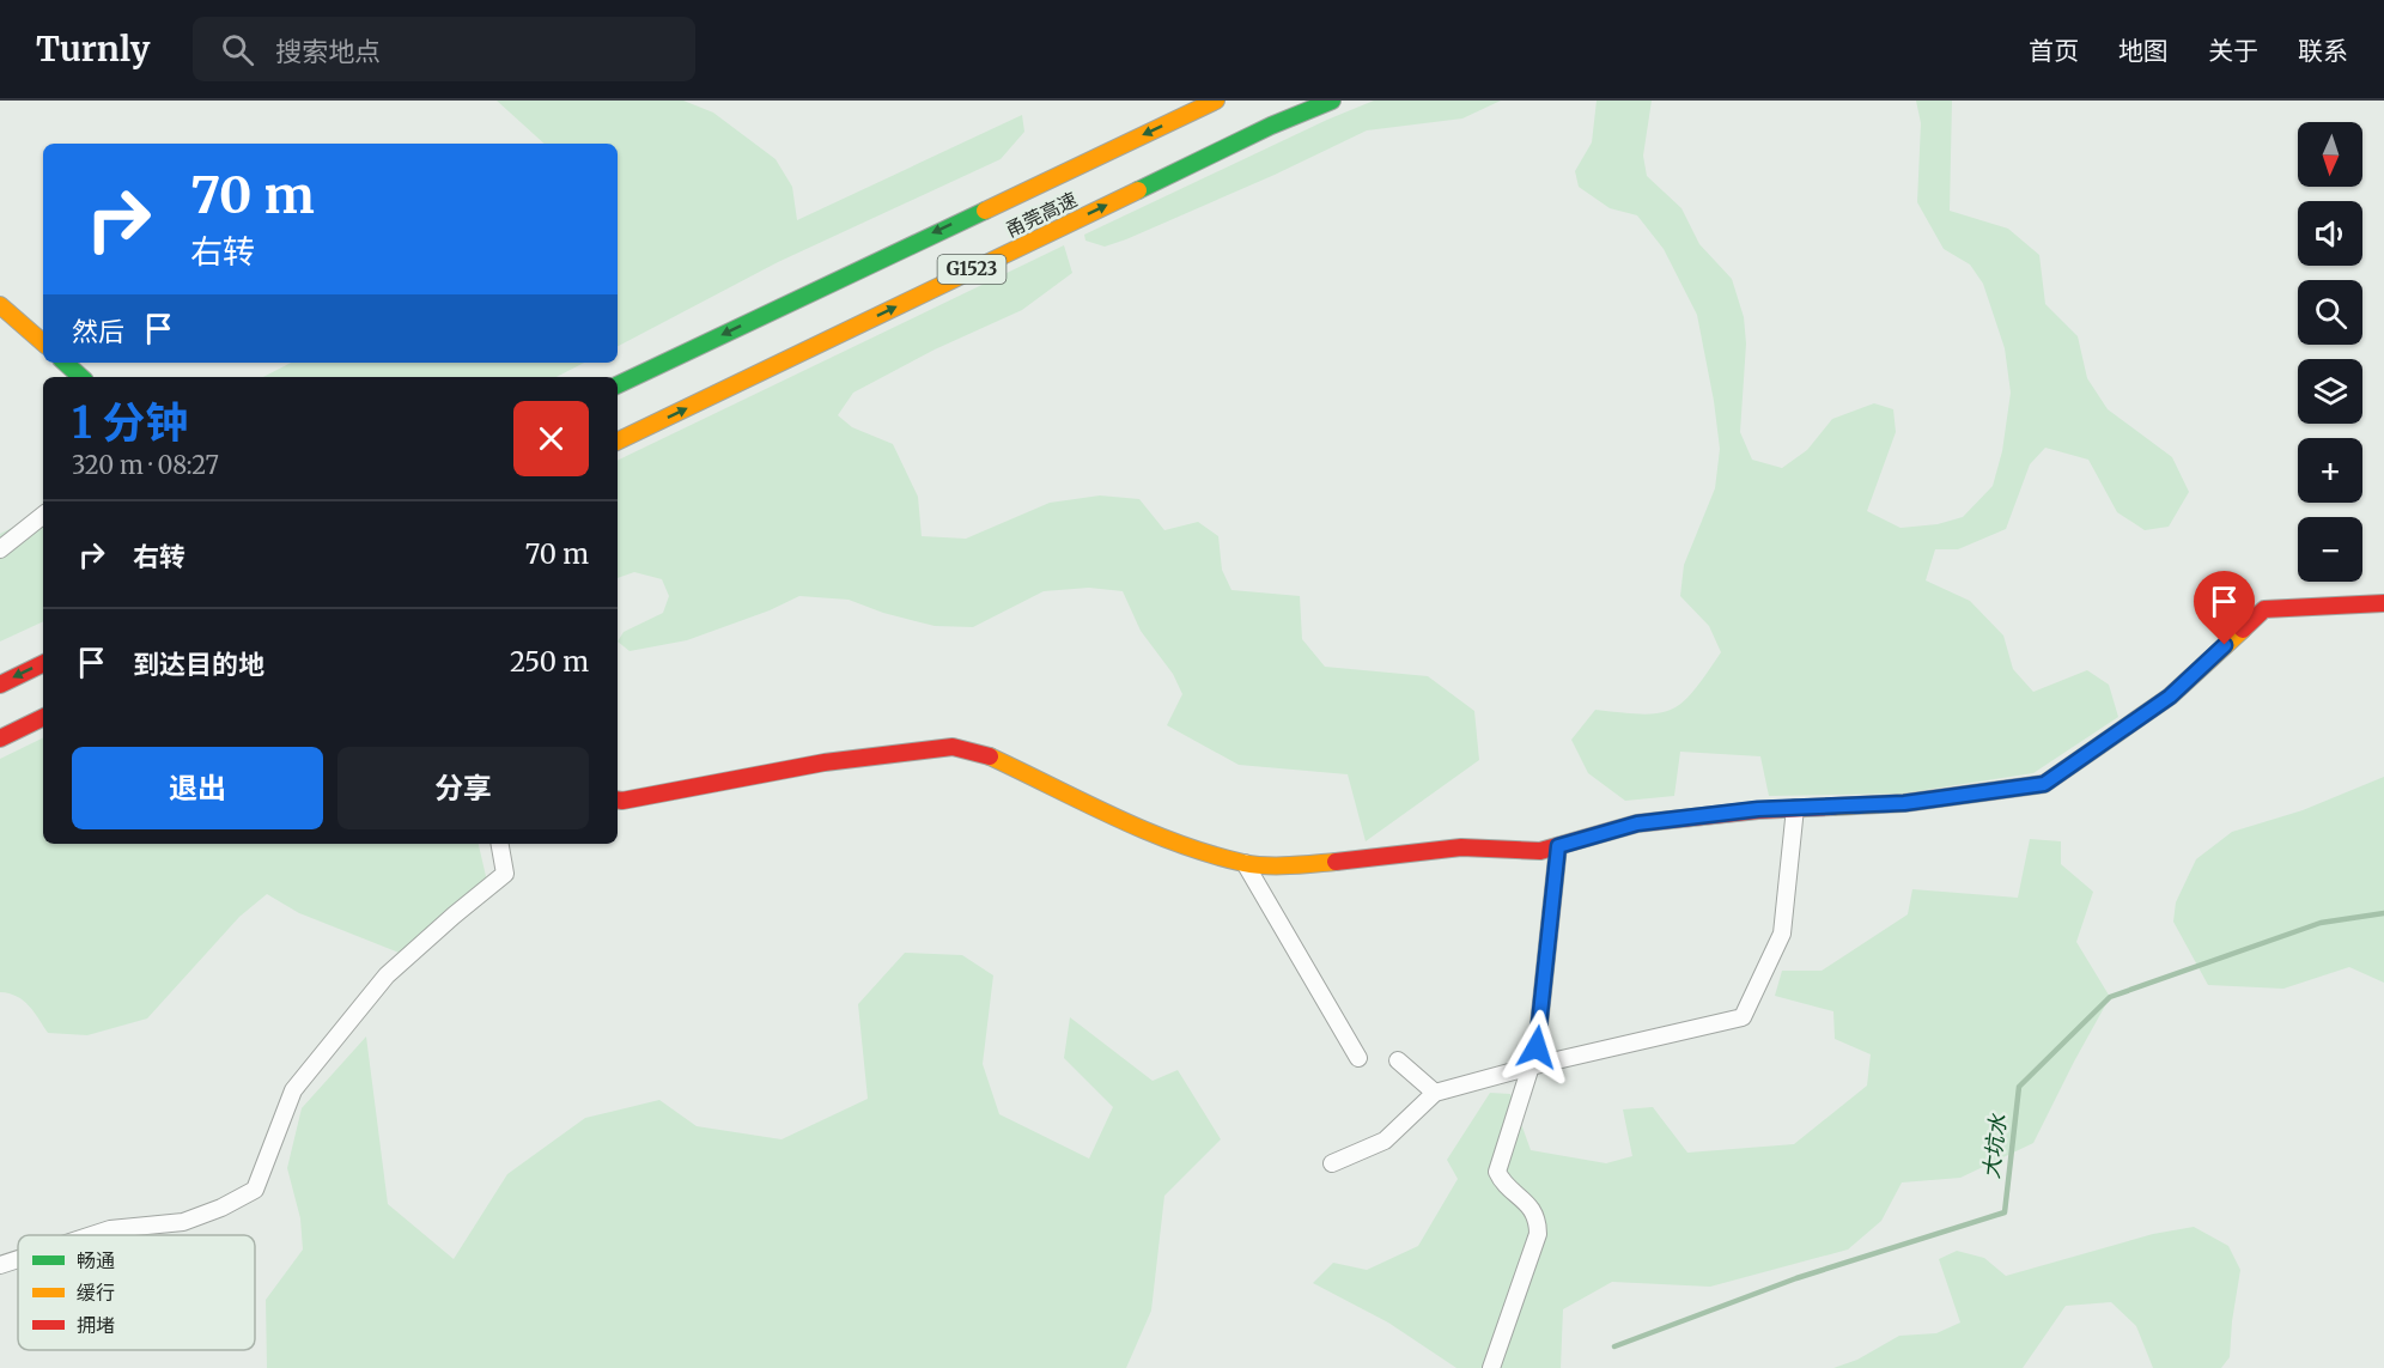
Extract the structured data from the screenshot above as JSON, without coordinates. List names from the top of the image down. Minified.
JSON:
{"streets":{"main road":["甬莞高速","G1523"]},"water":["大坑水"],"legend":["畅通","缓行","拥堵"],"north":"bottom","page":{"header":"Turnly","search":"搜索地点","nav":["首页","地图","关于","联系"],"map_buttons":["+","−"],"turn":["70 m","右转"],"then":"然后","heading":["1 分钟","320 m · 08:27"],"list":[{"name":"右转","value":"70 m"},{"name":"到达目的地","value":"250 m"}],"buttons":["退出","分享"]}}
